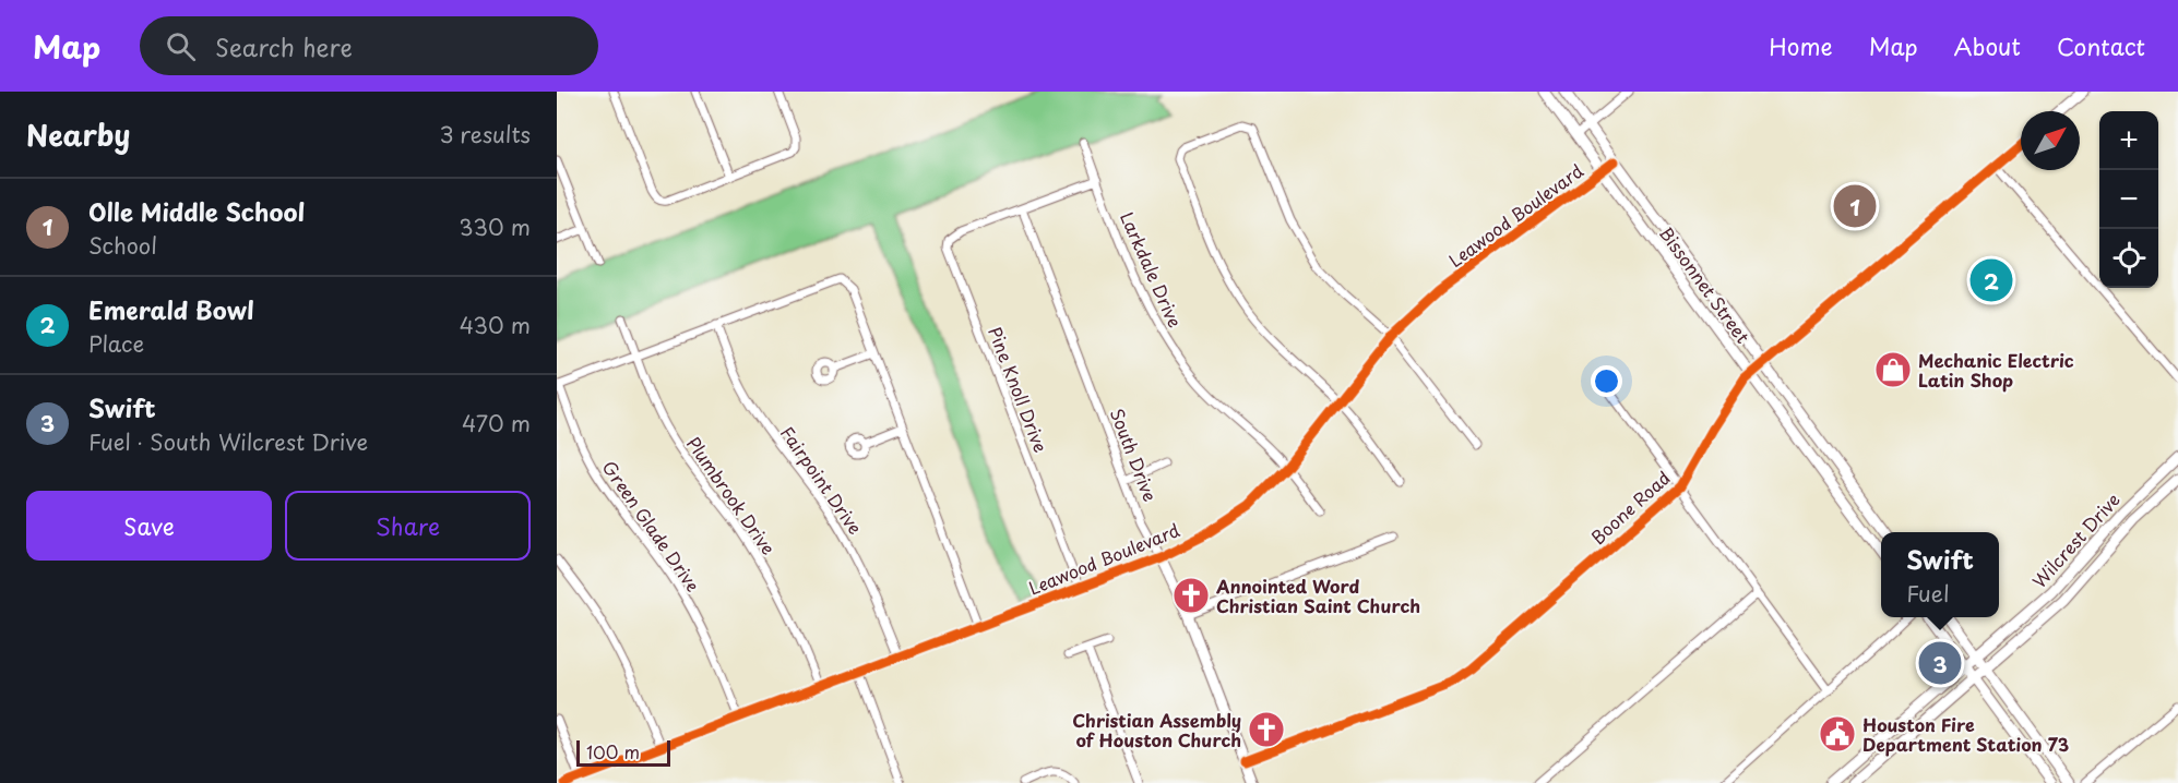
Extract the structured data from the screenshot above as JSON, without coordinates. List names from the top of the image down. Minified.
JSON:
{"streets":{"street":["Leawood Boulevard","Larkdale Drive","Bissonnet Street","Pine Knoll Drive","South Drive","Fairpoint Drive","Plumbrook Drive","Boone Road","Green Glade Drive","Wilcrest Drive"]},"crossings":[["Leawood Boulevard","Larkdale Drive"],["Leawood Boulevard","Bissonnet Street"],["Leawood Boulevard","Pine Knoll Drive"],["Leawood Boulevard","South Drive"],["Leawood Boulevard","Fairpoint Drive"],["Leawood Boulevard","Plumbrook Drive"],["Leawood Boulevard","Green Glade Drive"],["Larkdale Drive","Pine Knoll Drive"],["Bissonnet Street","Boone Road"],["Pine Knoll Drive","South Drive"],["South Drive","Boone Road"]],"places":{"shop":["Mechanic Electric Latin Shop"],"church":["Annointed Word Christian Saint Church","Christian Assembly of Houston Church"],"public building":["Houston Fire Department Station 73"]},"scale_bar":"100 m","north":"top right","page":{"header":"Map","search":"Search here","nav":["Home","Map","About","Contact"],"heading":["Nearby","3 results"],"map_buttons":["+","−"],"list":[{"mark":"1","name":"Olle Middle School","note":"School","value":"330 m"},{"mark":"2","name":"Emerald Bowl","note":"Place","value":"430 m"},{"mark":"3","name":"Swift","note":"Fuel · South Wilcrest Drive","value":"470 m"}],"pins":["1","2","3"],"buttons":["Save","Share"],"popup":["Swift","Fuel"],"scale":"100 m"}}
